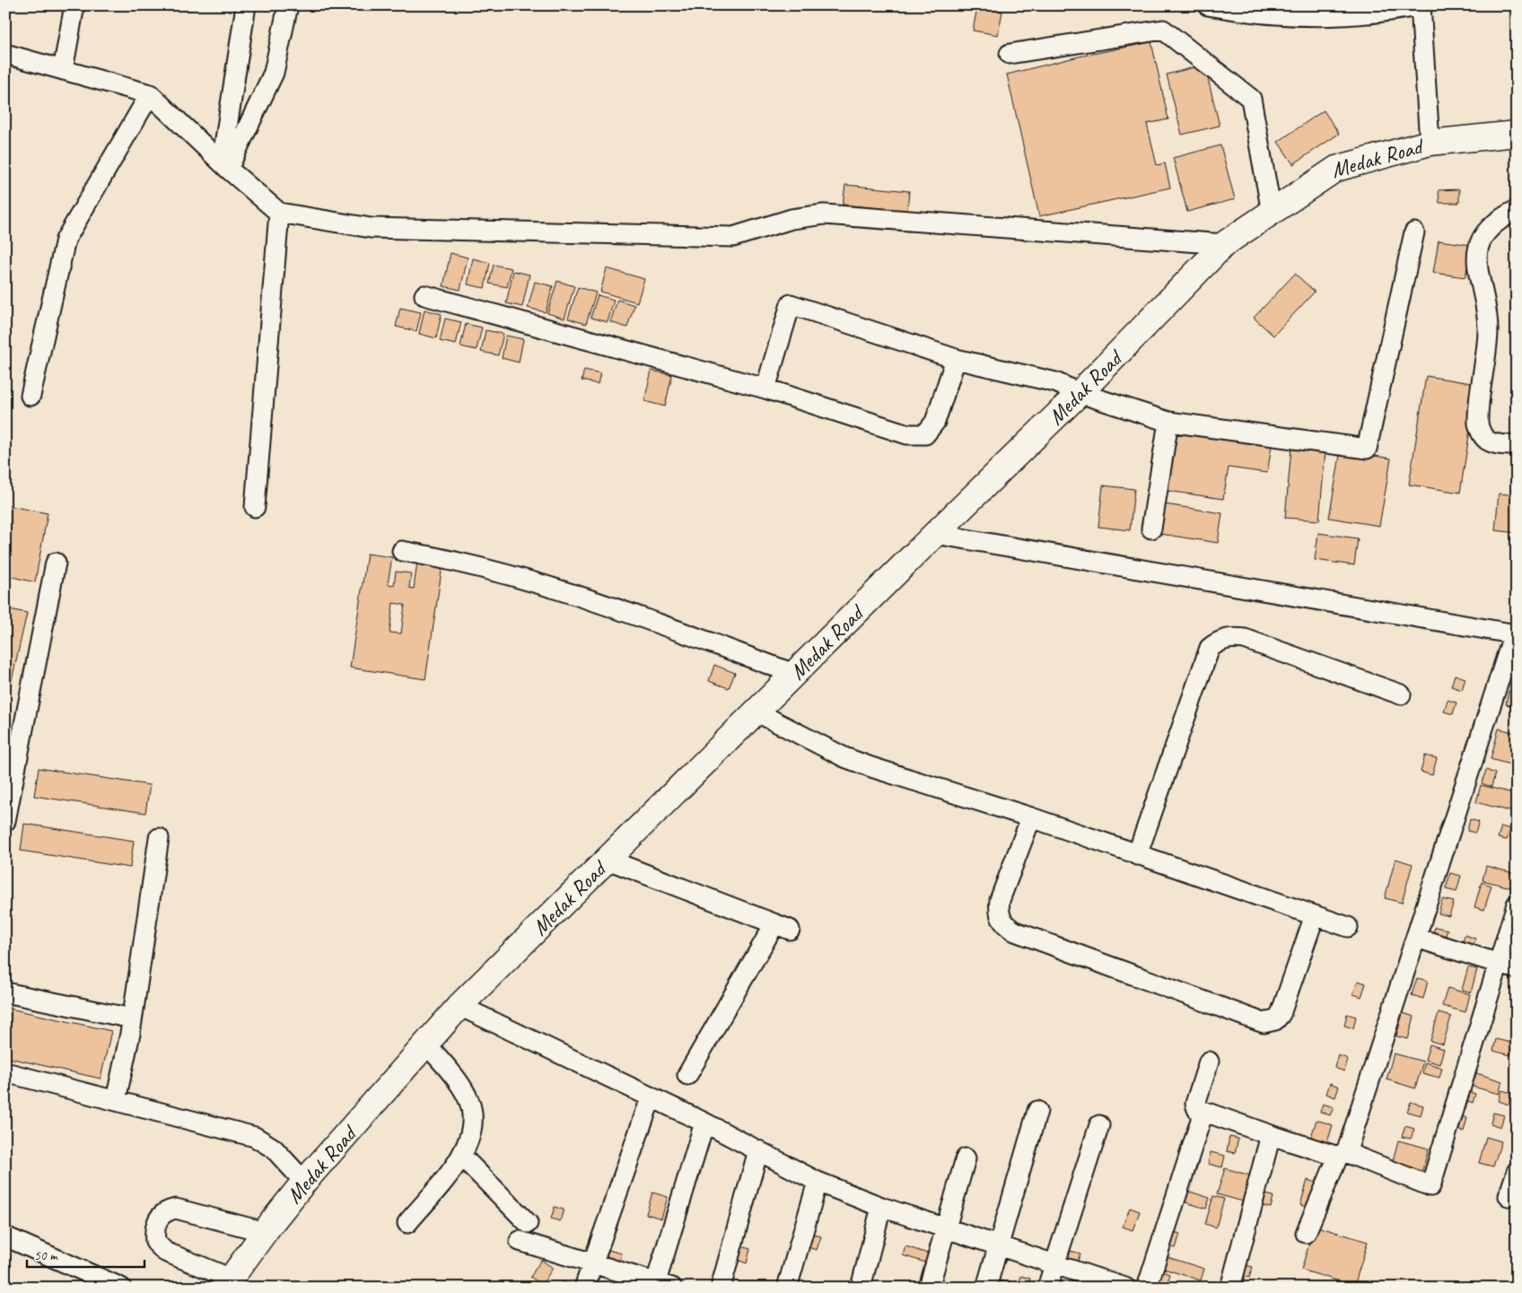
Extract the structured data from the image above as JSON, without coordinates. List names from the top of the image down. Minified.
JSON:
{"streets":{"main road":["Medak Road"]},"scale_bar":"50 m"}
